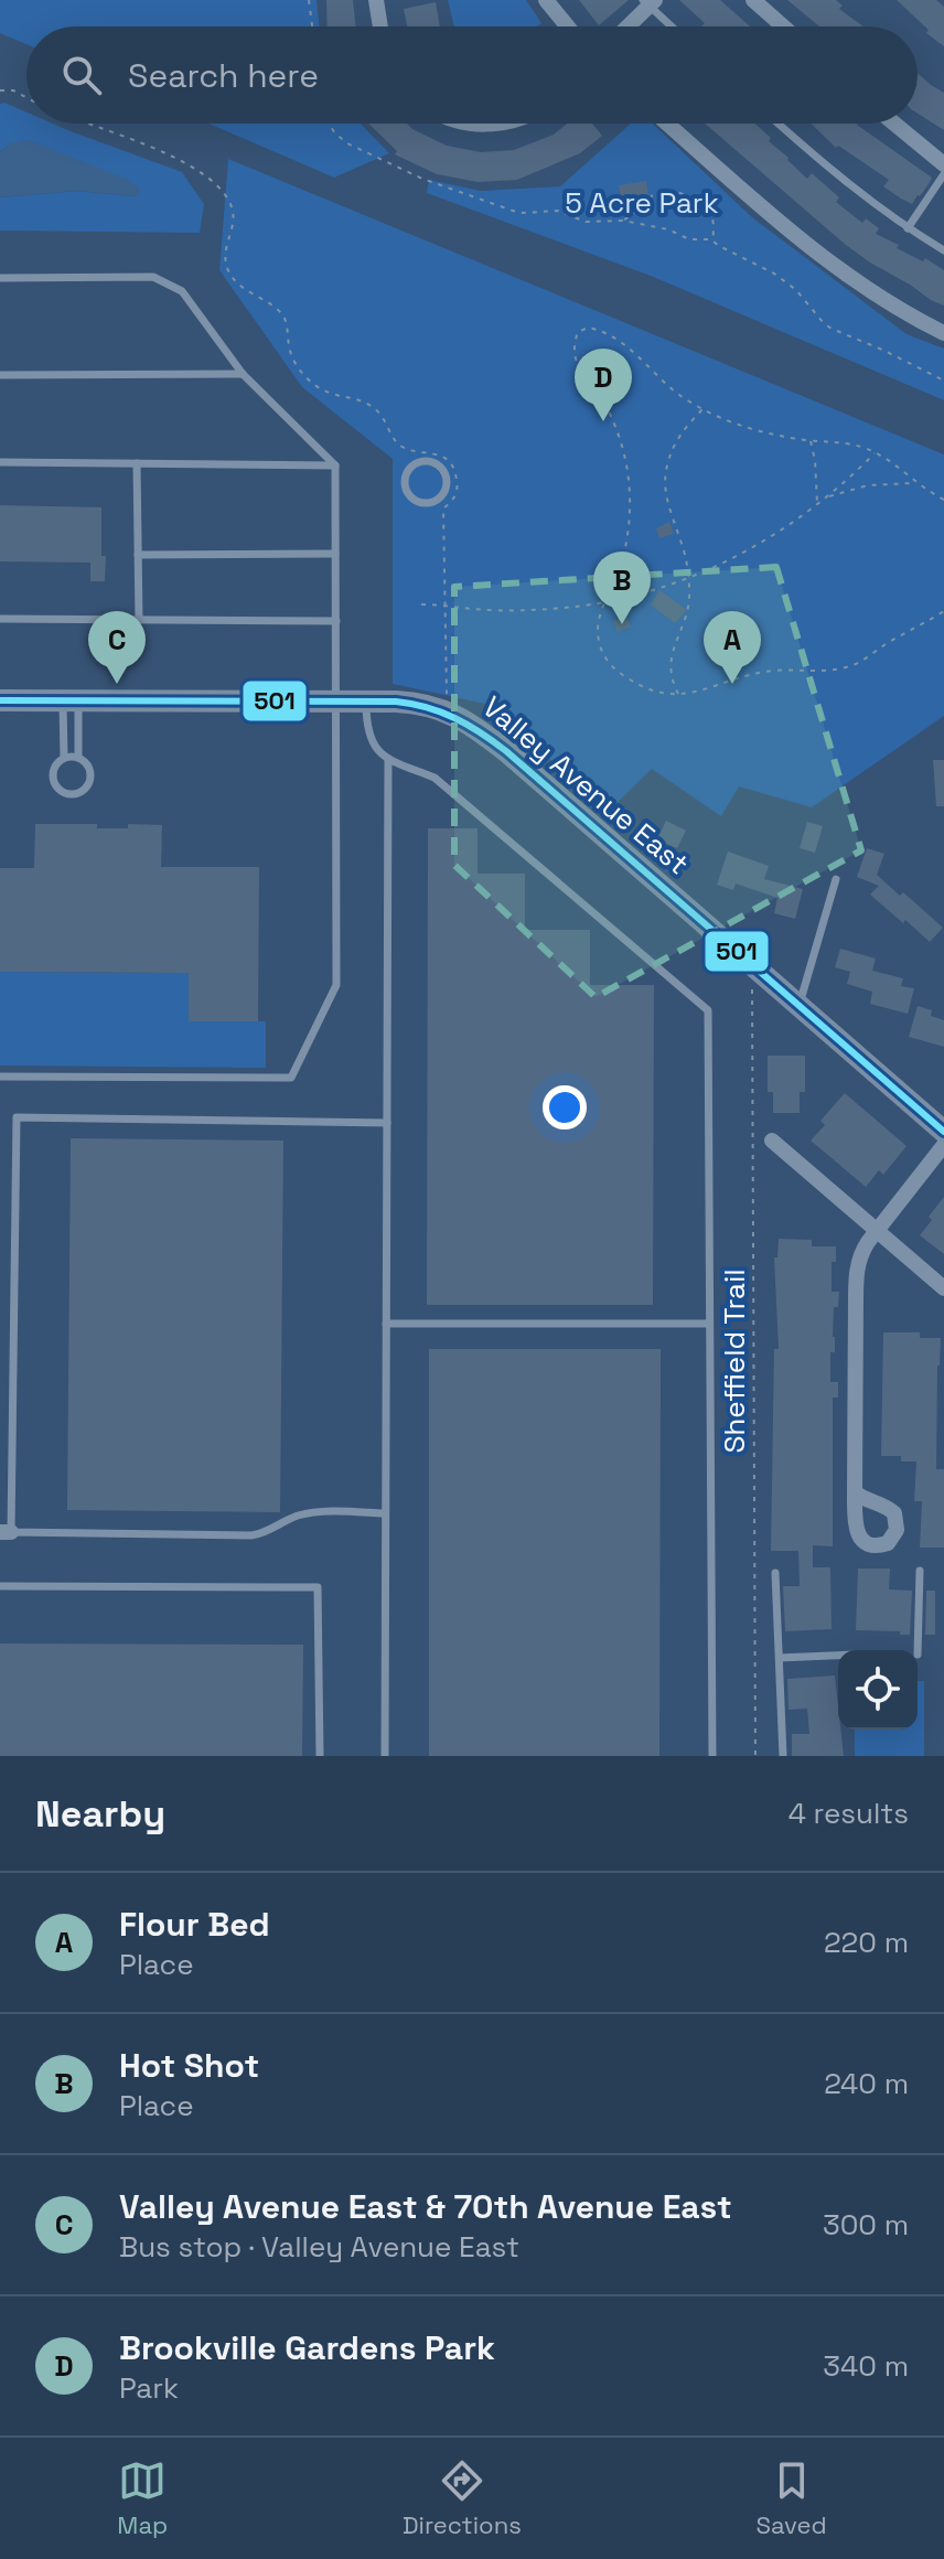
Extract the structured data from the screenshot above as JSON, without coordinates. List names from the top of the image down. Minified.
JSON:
{"streets":{"main road":["Valley Avenue East"],"path":["Sheffield Trail"]},"crossings":[["Valley Avenue East","Sheffield Trail"]],"parks":["5 Acre Park"],"lines":["transit line 501"],"page":{"search":"Search here","pins":["D","B","A","C"],"heading":["Nearby","4 results"],"list":[{"mark":"A","name":"Flour Bed","note":"Place","value":"220 m"},{"mark":"B","name":"Hot Shot","note":"Place","value":"240 m"},{"mark":"C","name":"Valley Avenue East & 70th Avenue East","note":"Bus stop · Valley Avenue East","value":"300 m"},{"mark":"D","name":"Brookville Gardens Park","note":"Park","value":"340 m"}],"nav":["Map","Directions","Saved"]}}
